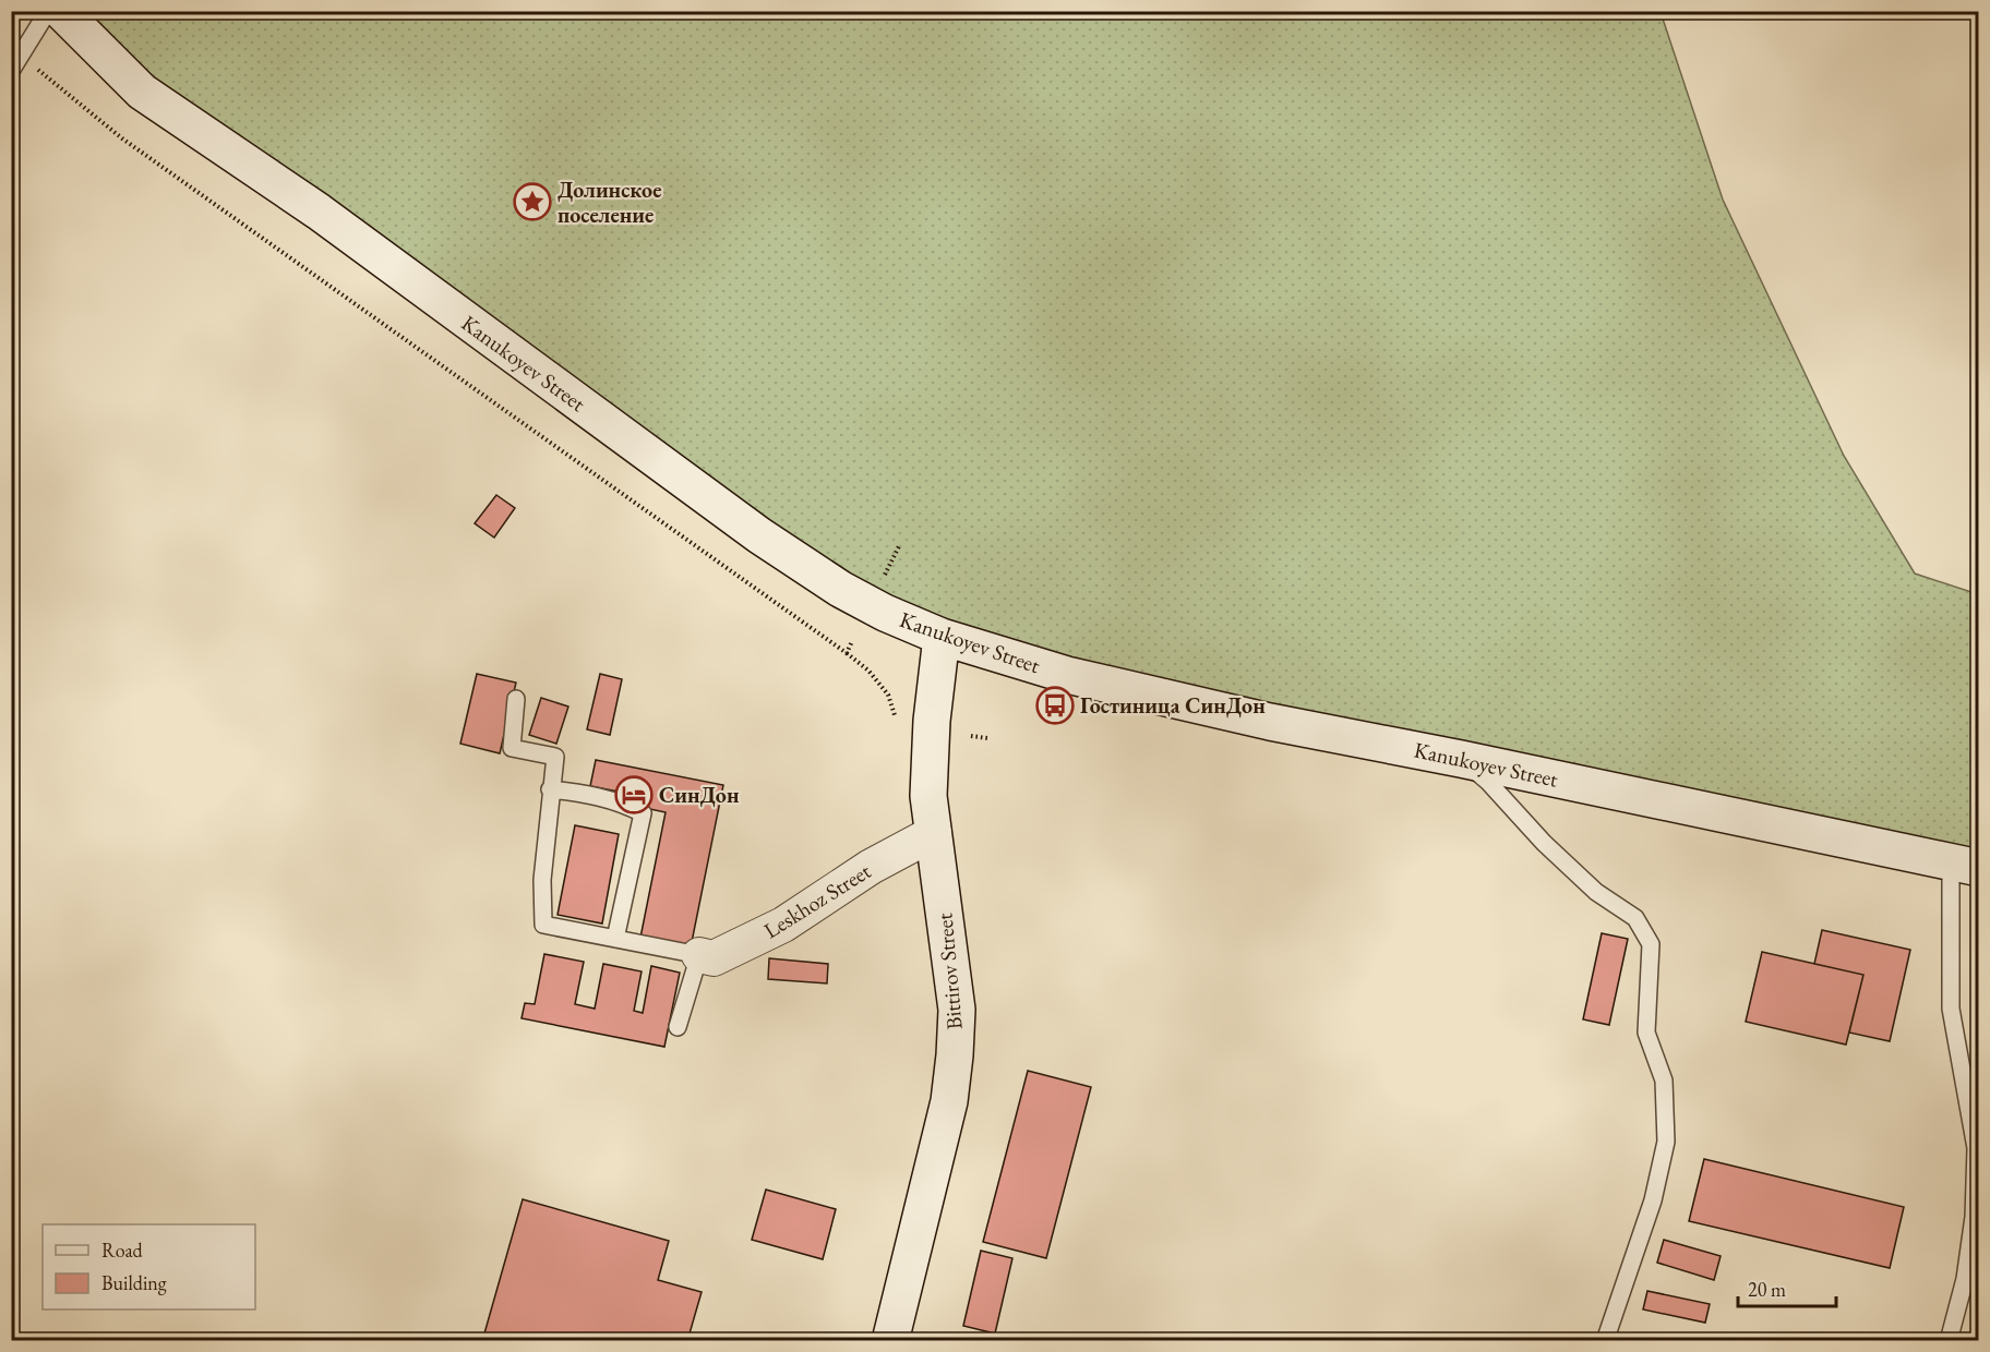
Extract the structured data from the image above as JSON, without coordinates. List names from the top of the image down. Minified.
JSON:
{"streets":{"street":["Kanukoyev Street","Leskhoz Street","Bittirov Street"]},"crossings":[["Kanukoyev Street","Bittirov Street"],["Leskhoz Street","Bittirov Street"]],"places":{"place":["Долинское поселение"],"bus stop":["Гостиница СинДон"],"hotel":["СинДон"]},"legend":["Road","Building"],"scale_bar":"20 m"}
